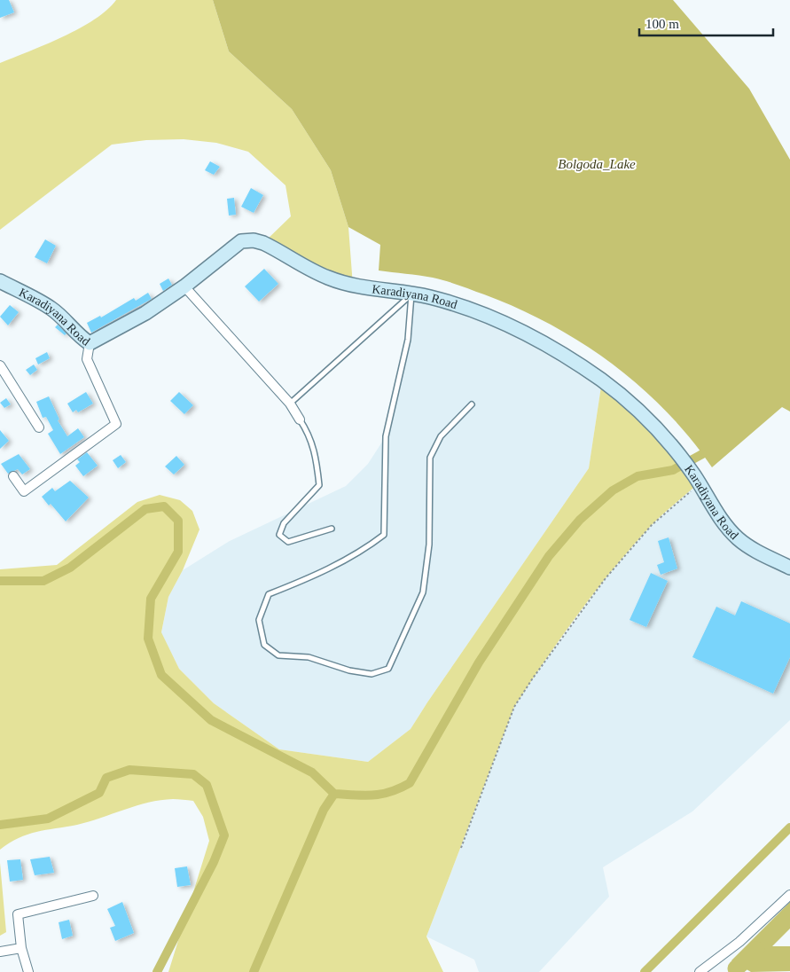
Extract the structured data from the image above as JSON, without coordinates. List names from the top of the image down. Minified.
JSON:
{"streets":{"street":["Karadiyana Road"]},"water":["Bolgoda_Lake"],"scale_bar":"100 m"}
